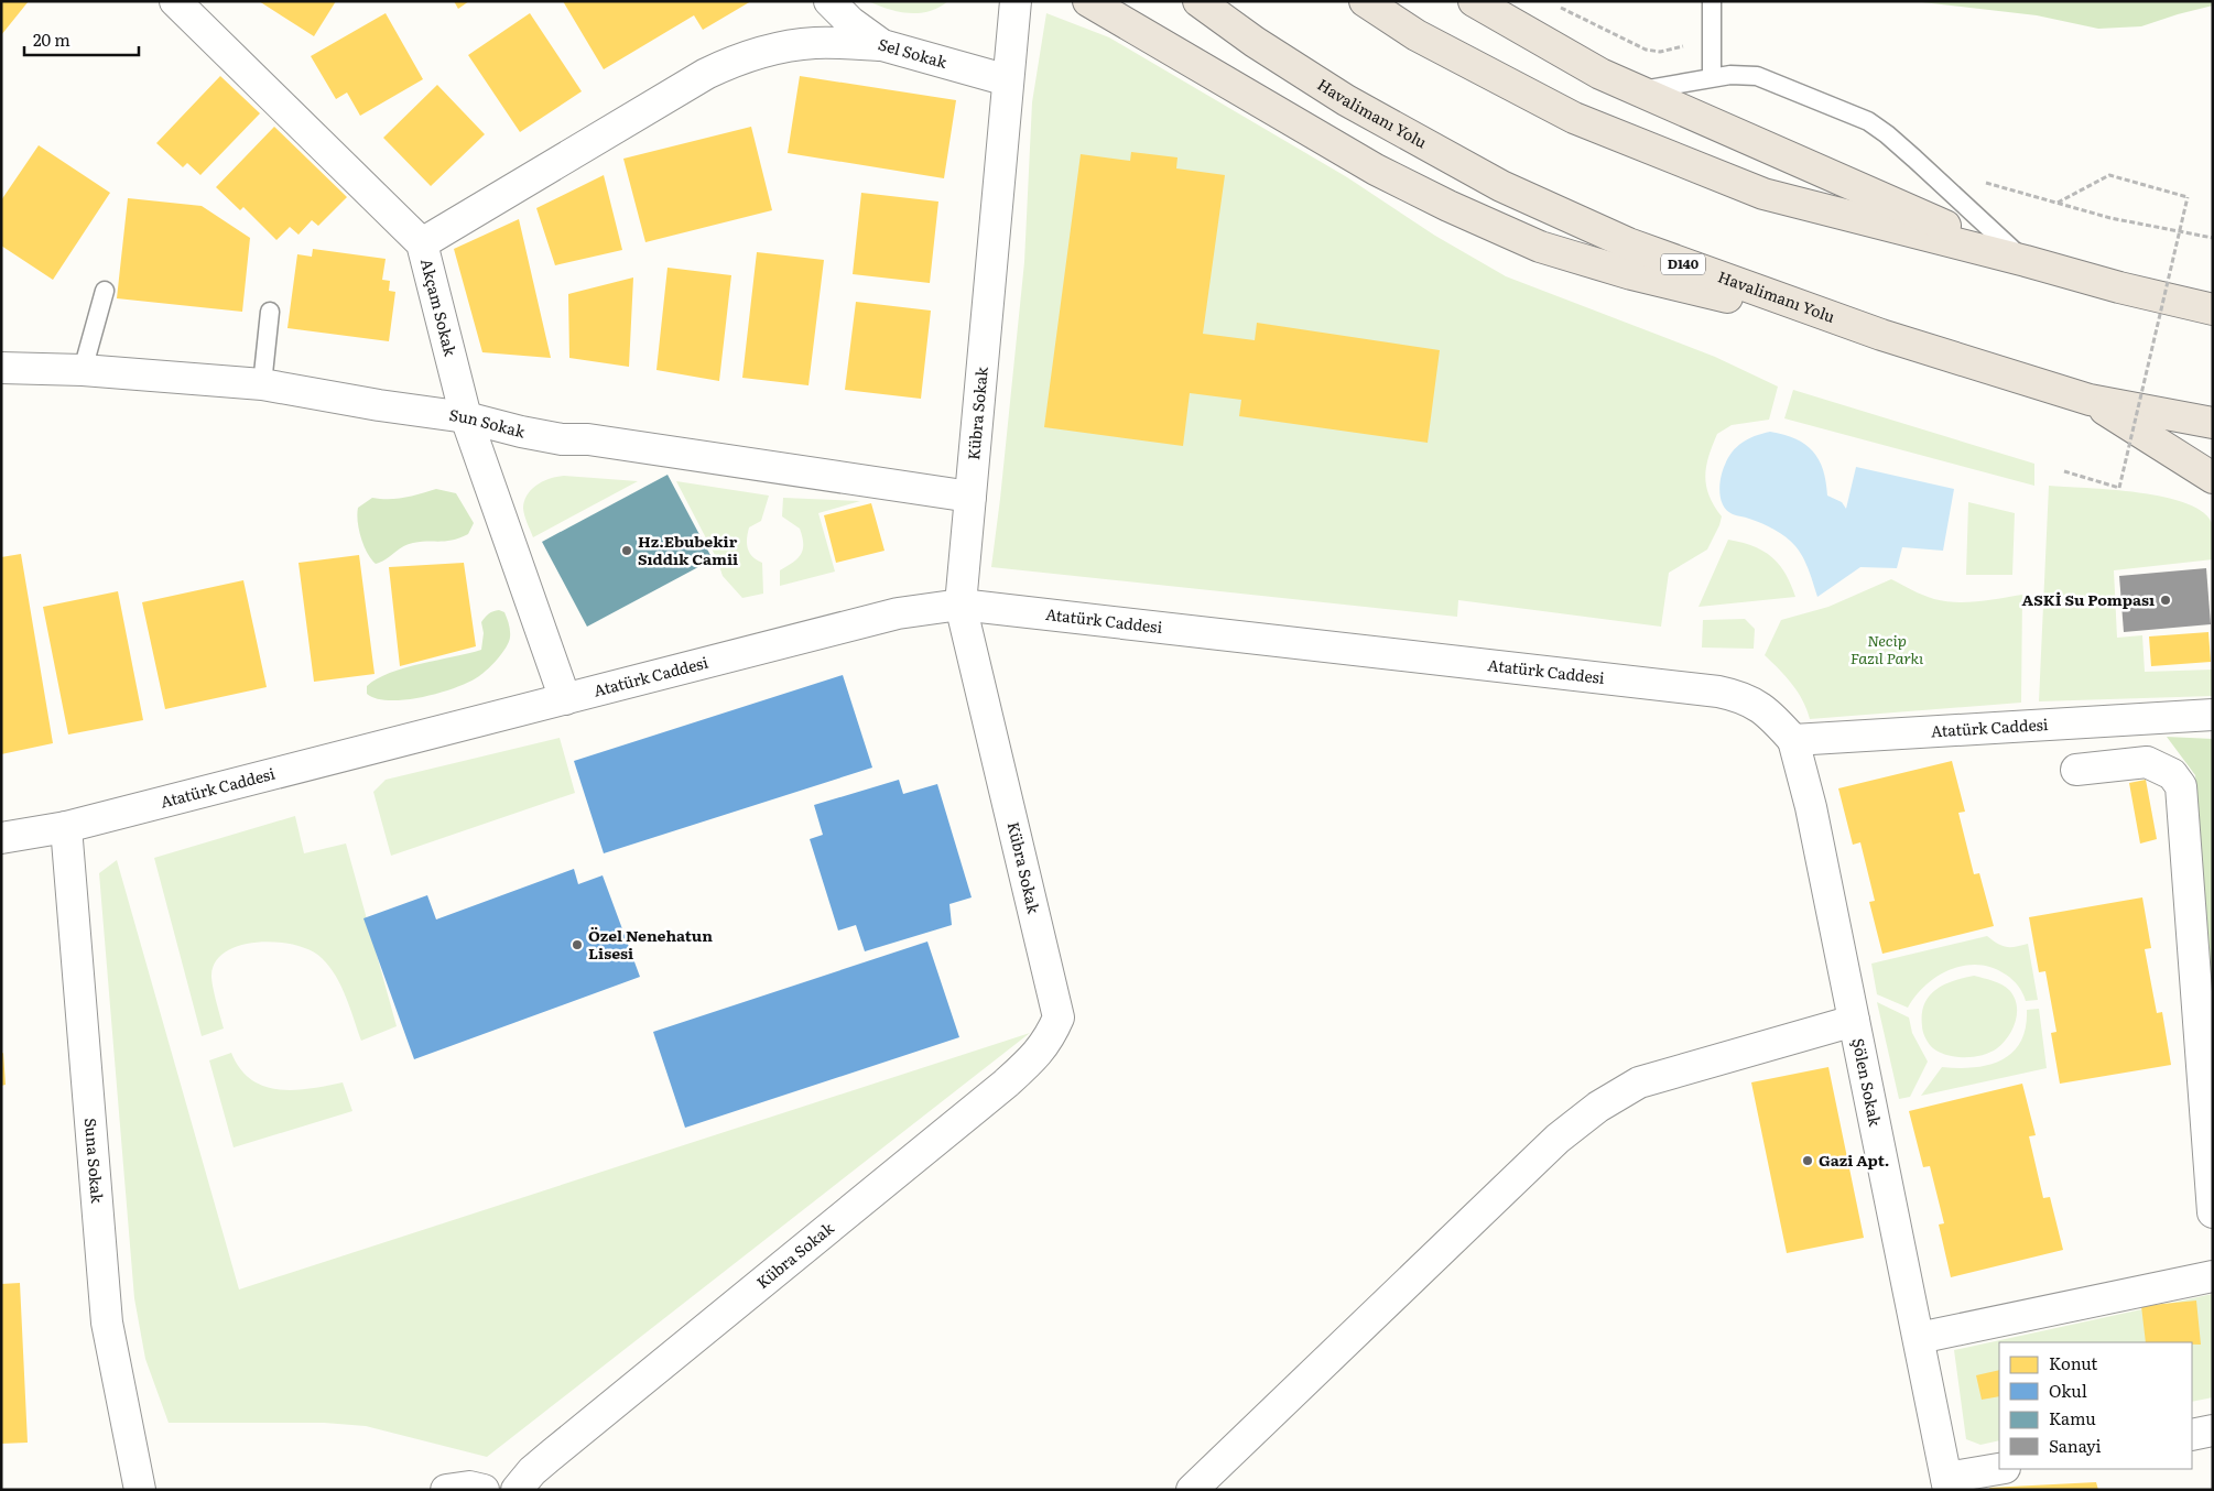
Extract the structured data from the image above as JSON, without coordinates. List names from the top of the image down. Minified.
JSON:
{"streets":{"highway":["Havalimanı Yolu","D140"],"street":["Sel Sokak","Akçam Sokak","Kübra Sokak","Sun Sokak","Atatürk Caddesi","Şölen Sokak","Suna Sokak"]},"crossings":[["Sel Sokak","Kübra Sokak"],["Akçam Sokak","Sun Sokak"],["Akçam Sokak","Atatürk Caddesi"],["Kübra Sokak","Sun Sokak"],["Kübra Sokak","Atatürk Caddesi"],["Atatürk Caddesi","Şölen Sokak"],["Atatürk Caddesi","Suna Sokak"]],"parks":["Necip Fazıl Parkı"],"places":["Hz.Ebubekir Sıddık Camii","ASKİ Su Pompası","Özel Nenehatun Lisesi","Gazi Apt."],"legend":["Konut","Okul","Kamu","Sanayi"],"scale_bar":"20 m"}
